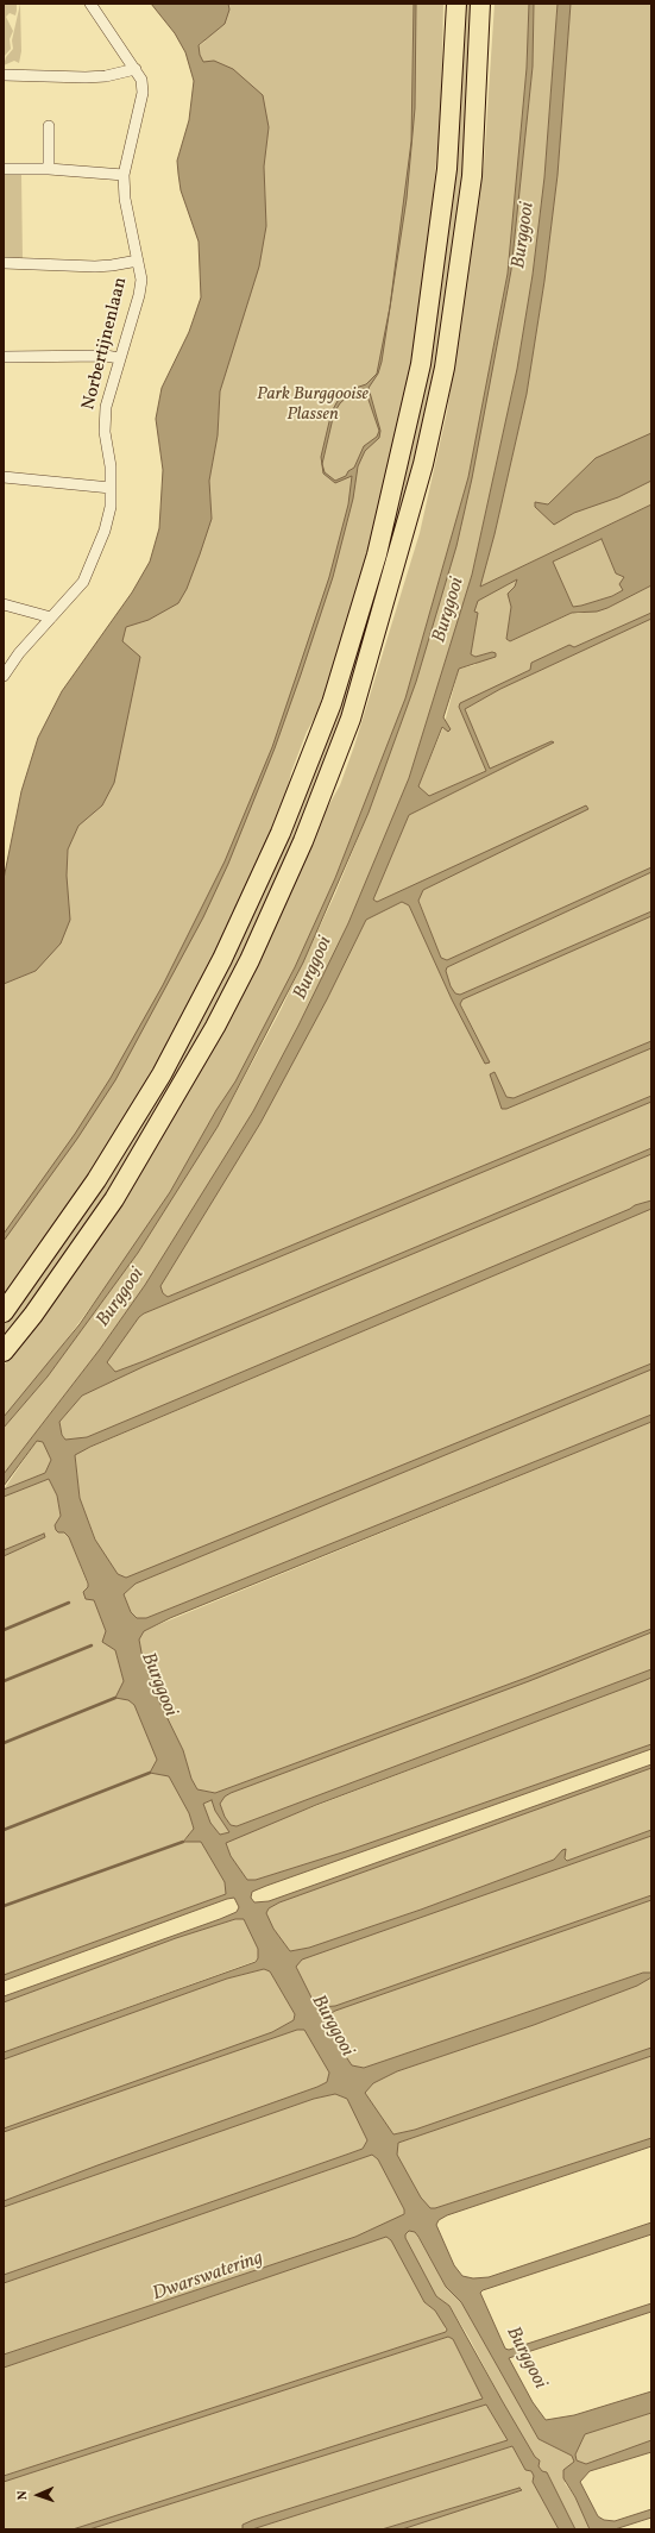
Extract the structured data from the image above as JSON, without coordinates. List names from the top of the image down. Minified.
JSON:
{"streets":{"street":["Norbertijnenlaan"]},"water":["Burggooi","Dwarswatering"],"parks":["Park Burggooise Plassen"],"north":"left"}
